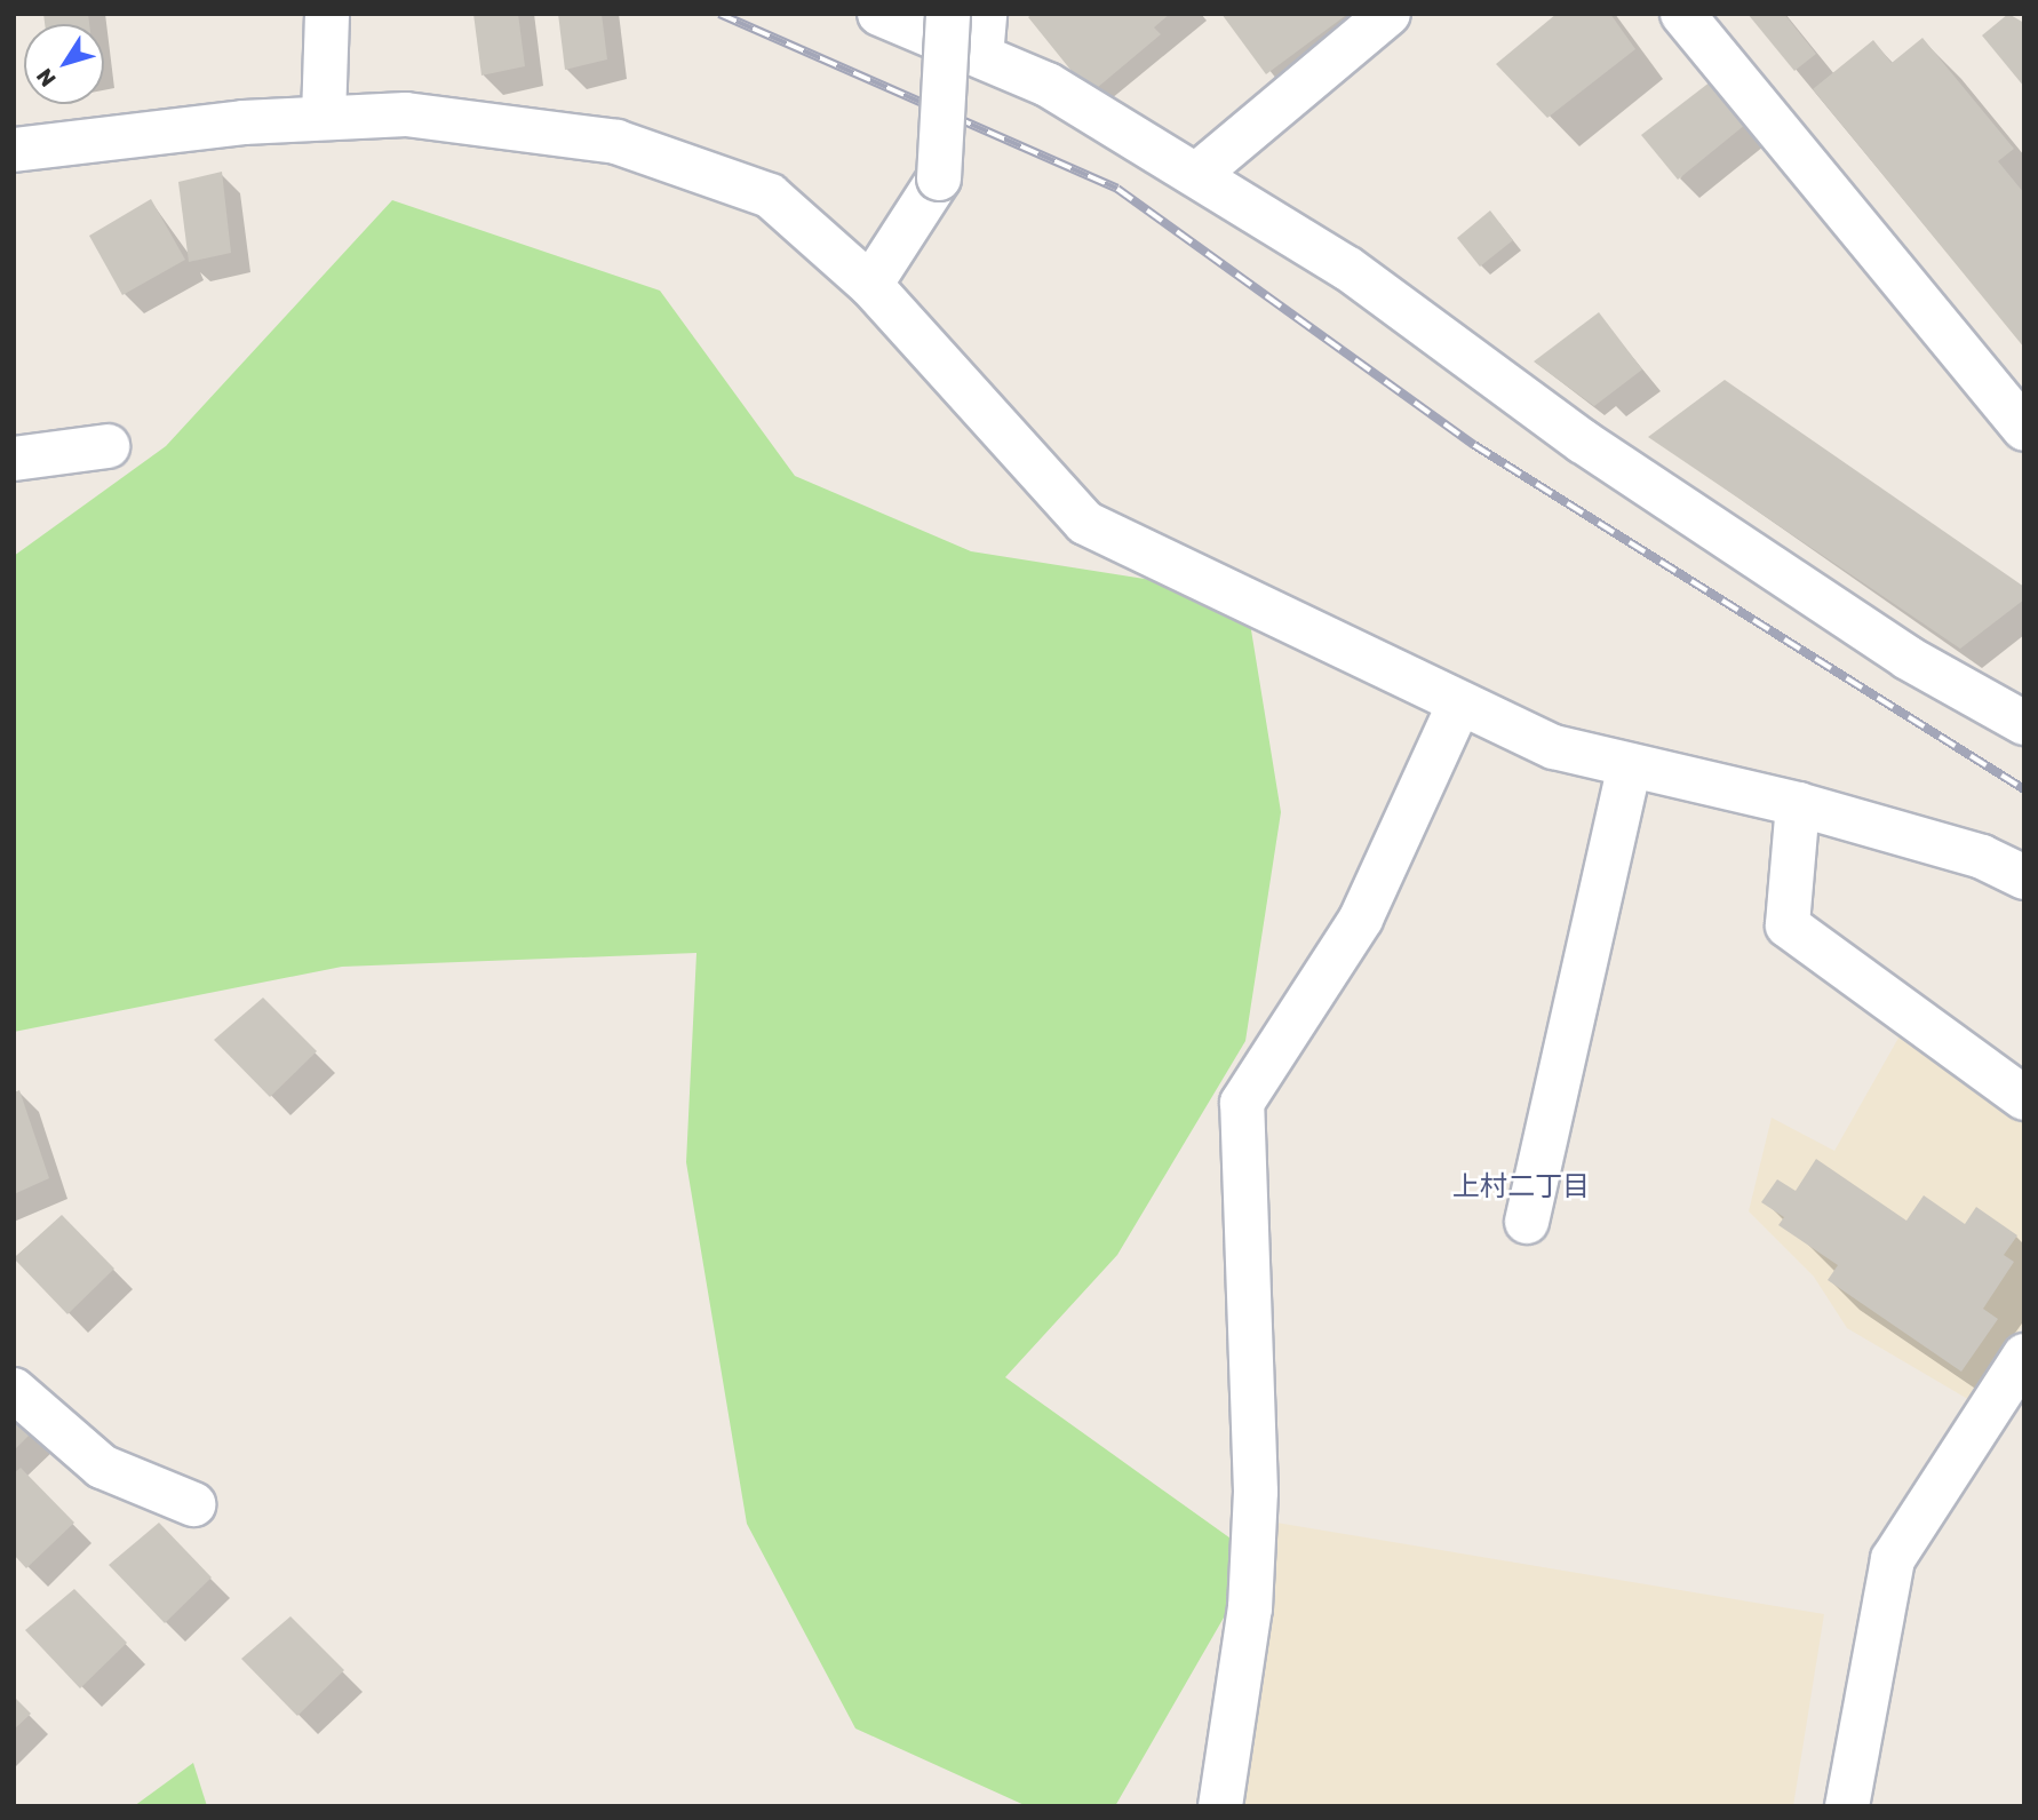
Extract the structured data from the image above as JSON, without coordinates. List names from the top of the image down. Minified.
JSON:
{"districts":["上村二丁目"],"north":"bottom left"}
